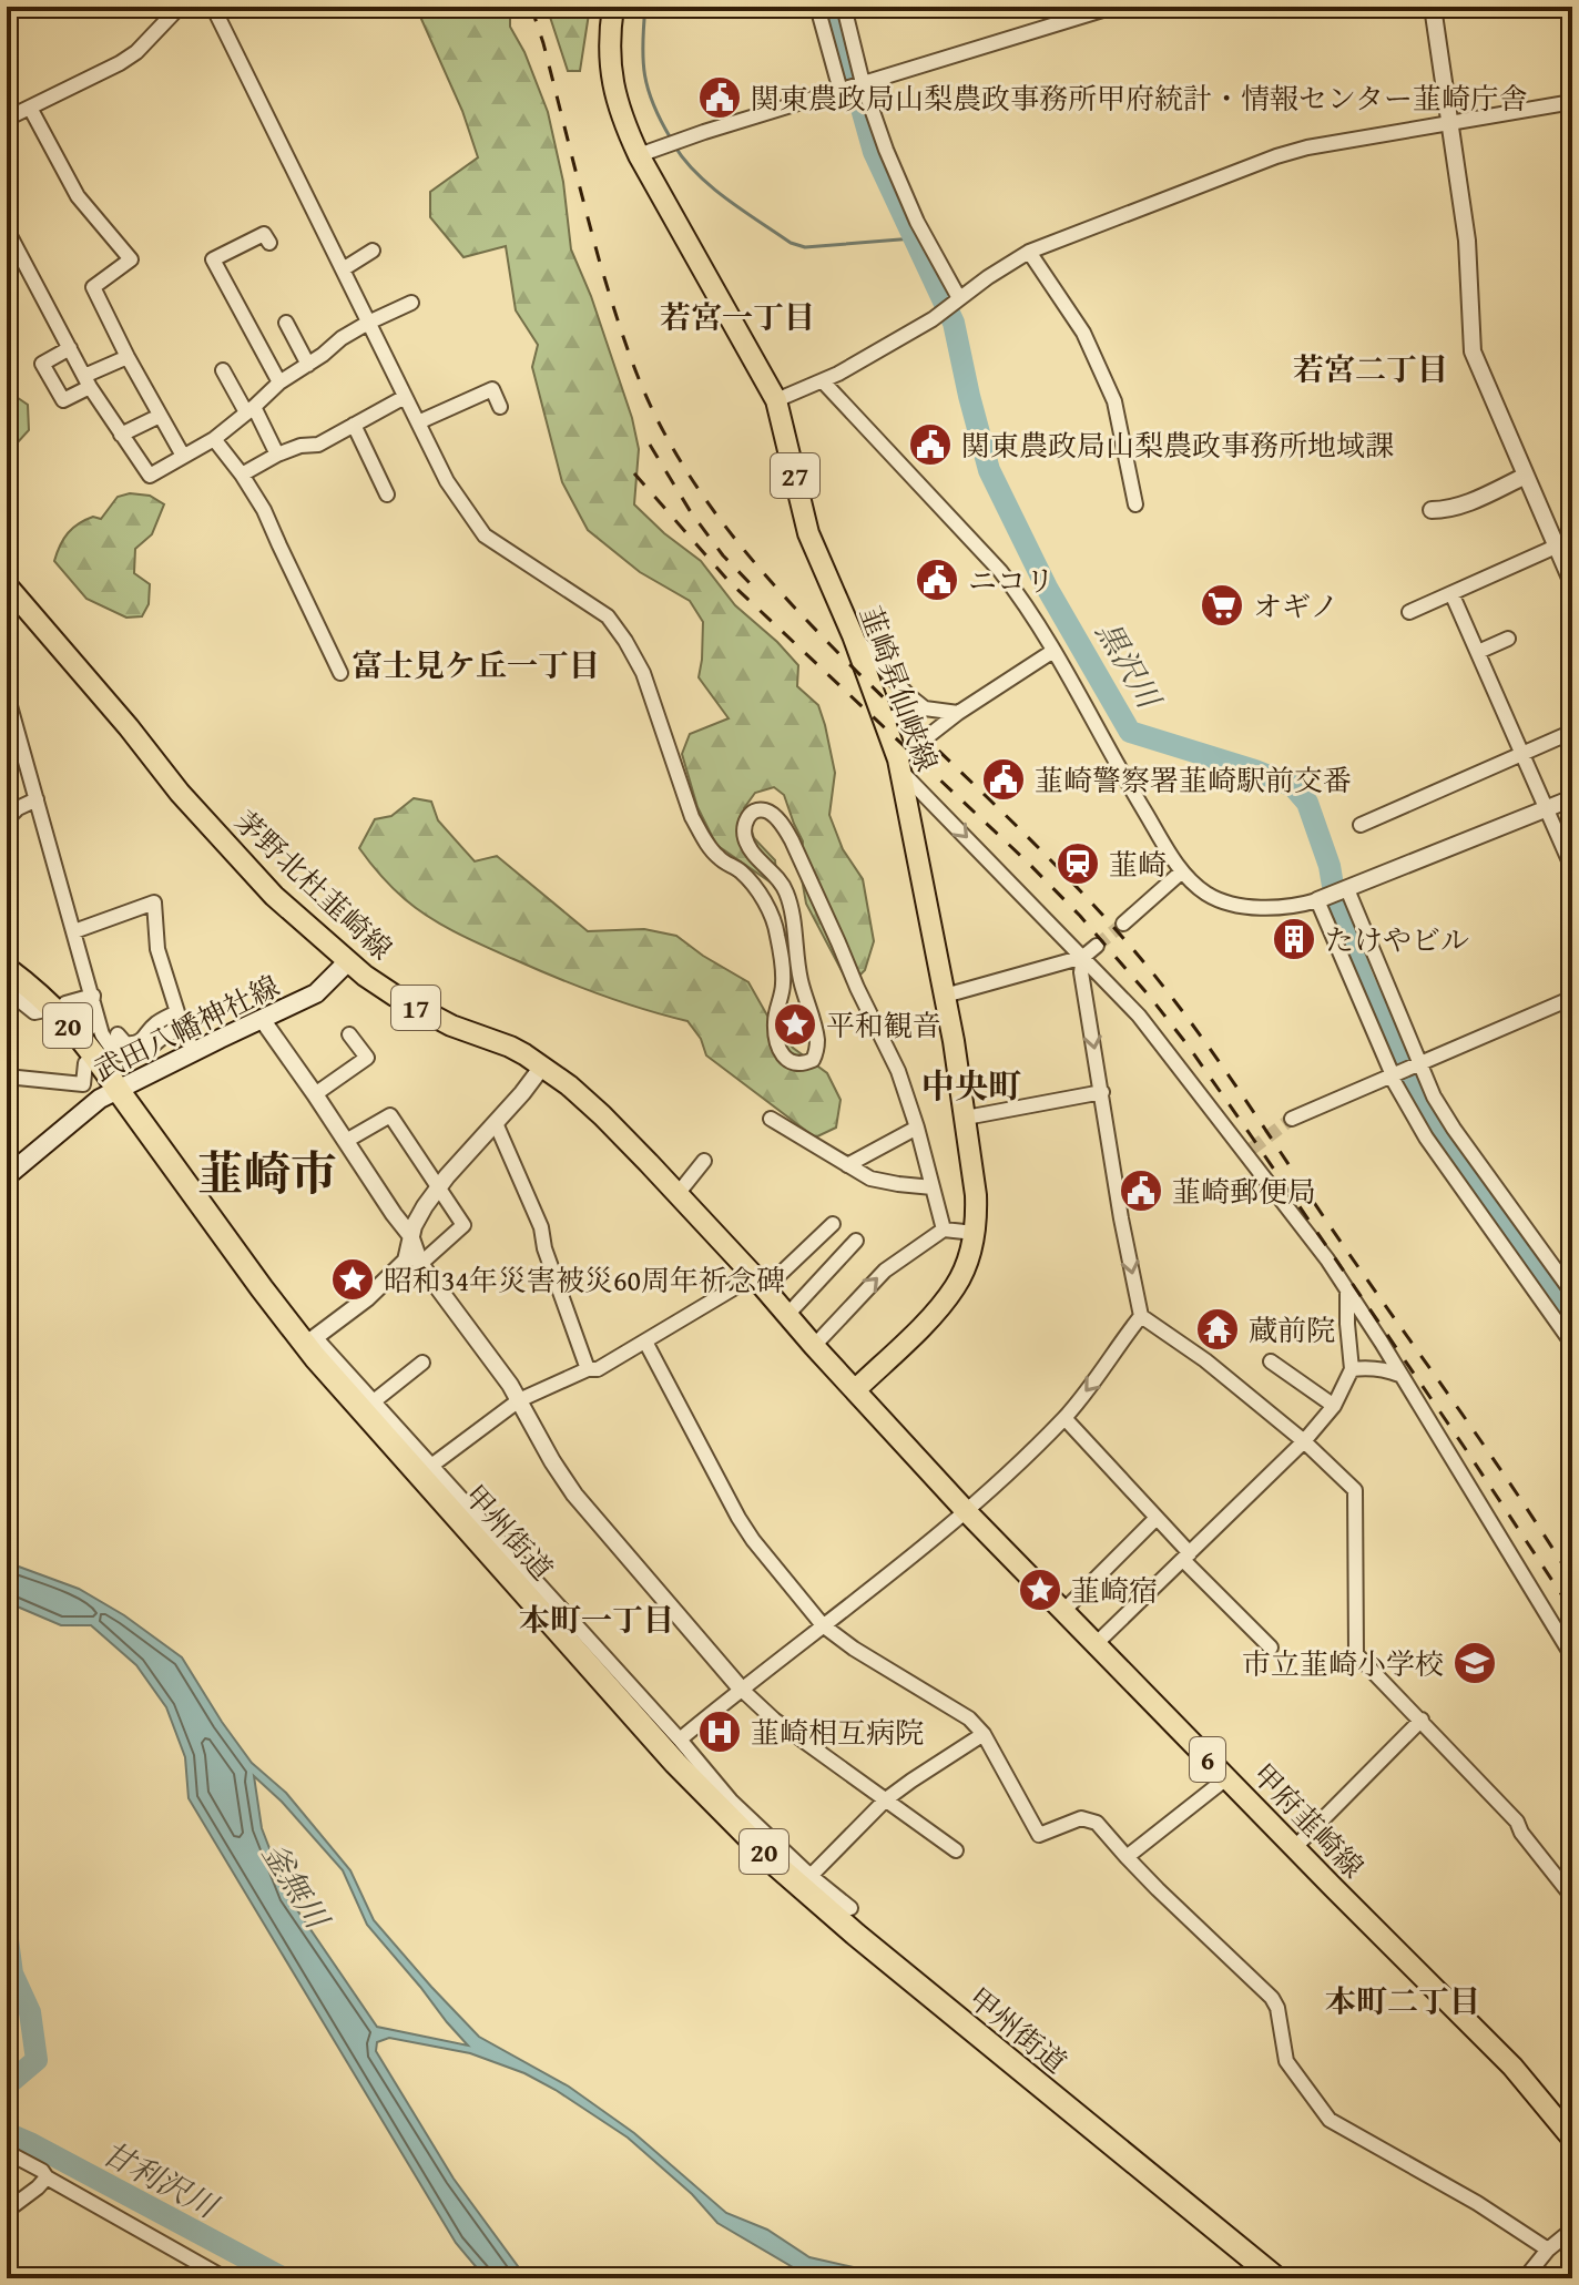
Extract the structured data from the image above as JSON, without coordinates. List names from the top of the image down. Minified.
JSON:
{"streets":{"highway":["20","甲州街道"],"main road":["27","韮崎昇仙峡線","茅野北杜韮崎線","17","武田八幡神社線","6","甲府韮崎線"]},"crossings":[["韮崎昇仙峡線","茅野北杜韮崎線"],["韮崎昇仙峡線","甲府韮崎線"],["茅野北杜韮崎線","武田八幡神社線"],["茅野北杜韮崎線","甲府韮崎線"],["武田八幡神社線","甲州街道"]],"districts":["若宮一丁目","若宮二丁目","富士見ケ丘一丁目","中央町","韮崎市","本町一丁目","本町二丁目"],"water":["黒沢川","釜無川","甘利沢川"],"places":{"public building":["関東農政局山梨農政事務所甲府統計・情報センター韮崎庁舎","関東農政局山梨農政事務所地域課","ニコリ","韮崎警察署韮崎駅前交番","韮崎郵便局"],"supermarket":["オギノ"],"station":["韮崎"],"building":["たけやビル"],"place":["平和観音","昭和34年災害被災60周年祈念碑","韮崎宿"],"temple":["蔵前院"],"school or university":["市立韮崎小学校"],"hospital":["韮崎相互病院"]}}
